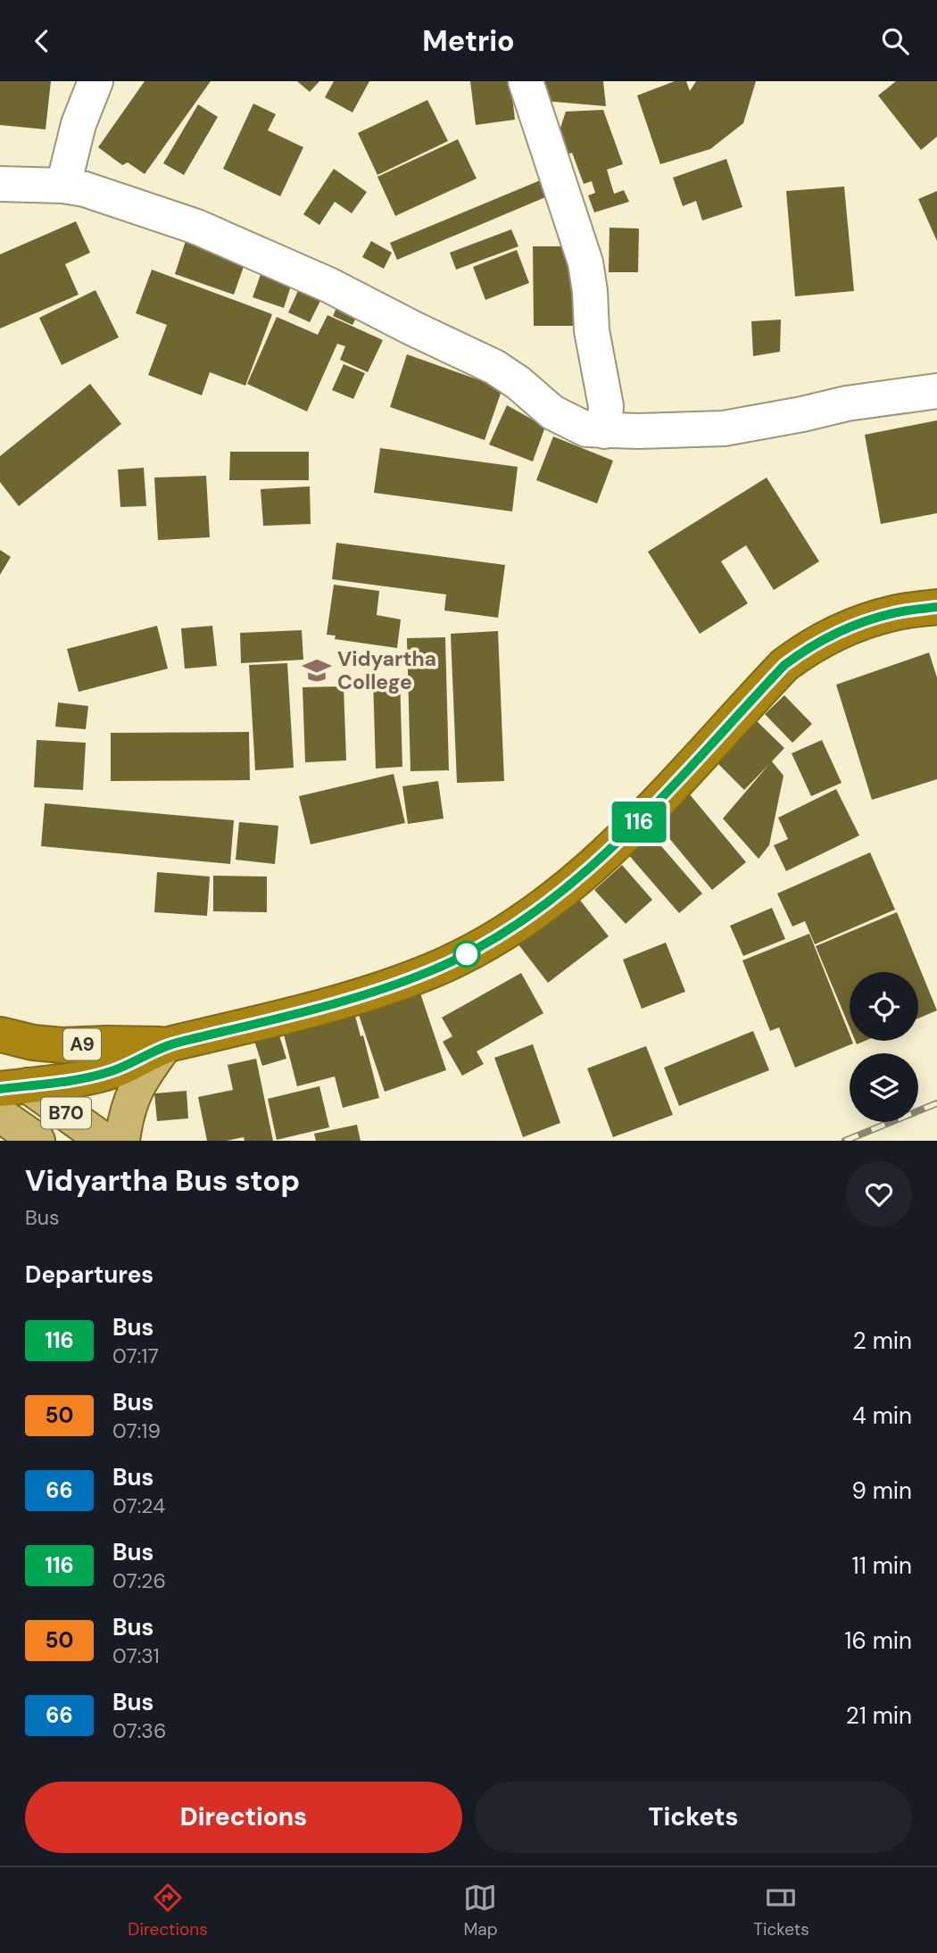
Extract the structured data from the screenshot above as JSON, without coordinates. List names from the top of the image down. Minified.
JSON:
{"streets":{"highway":["A9"],"main road":["B70"]},"crossings":[["A9","B70"]],"places":{"school or university":["Vidyartha College"]},"lines":["bus line 116"],"page":{"header":"Metrio","on_map":"116","heading":[["Vidyartha Bus stop","Bus"],"Departures"],"list":[{"mark":"116","name":"Bus","note":"07:17","value":"2 min"},{"mark":"50","name":"Bus","note":"07:19","value":"4 min"},{"mark":"66","name":"Bus","note":"07:24","value":"9 min"},{"mark":"116","name":"Bus","note":"07:26","value":"11 min"},{"mark":"50","name":"Bus","note":"07:31","value":"16 min"},{"mark":"66","name":"Bus","note":"07:36","value":"21 min"}],"buttons":["Directions","Tickets"],"tabs":["Directions","Map","Tickets"]}}
